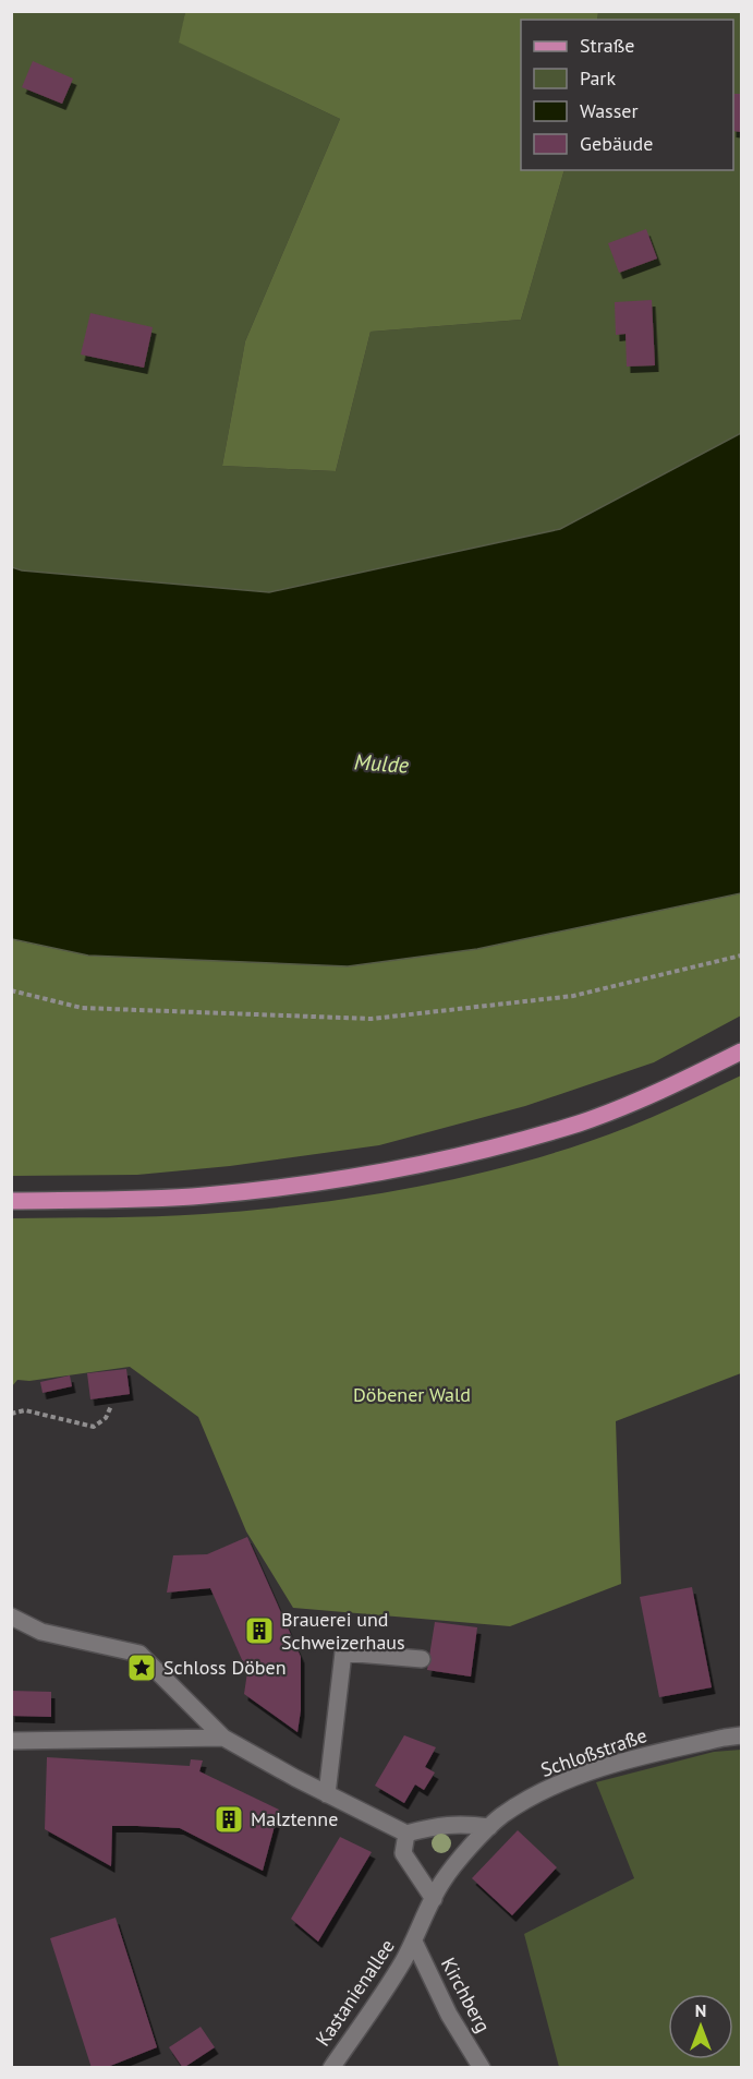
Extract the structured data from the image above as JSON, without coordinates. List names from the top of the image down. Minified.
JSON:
{"streets":{"street":["Schloßstraße","Kastanienallee","Kirchberg"]},"crossings":[["Schloßstraße","Kastanienallee"],["Schloßstraße","Kirchberg"],["Kastanienallee","Kirchberg"]],"water":["Mulde"],"parks":["Döbener Wald"],"places":{"building":["Brauerei und Schweizerhaus","Malztenne"],"place":["Schloss Döben"]},"legend":["Straße","Park","Wasser","Gebäude"],"north":"top"}
